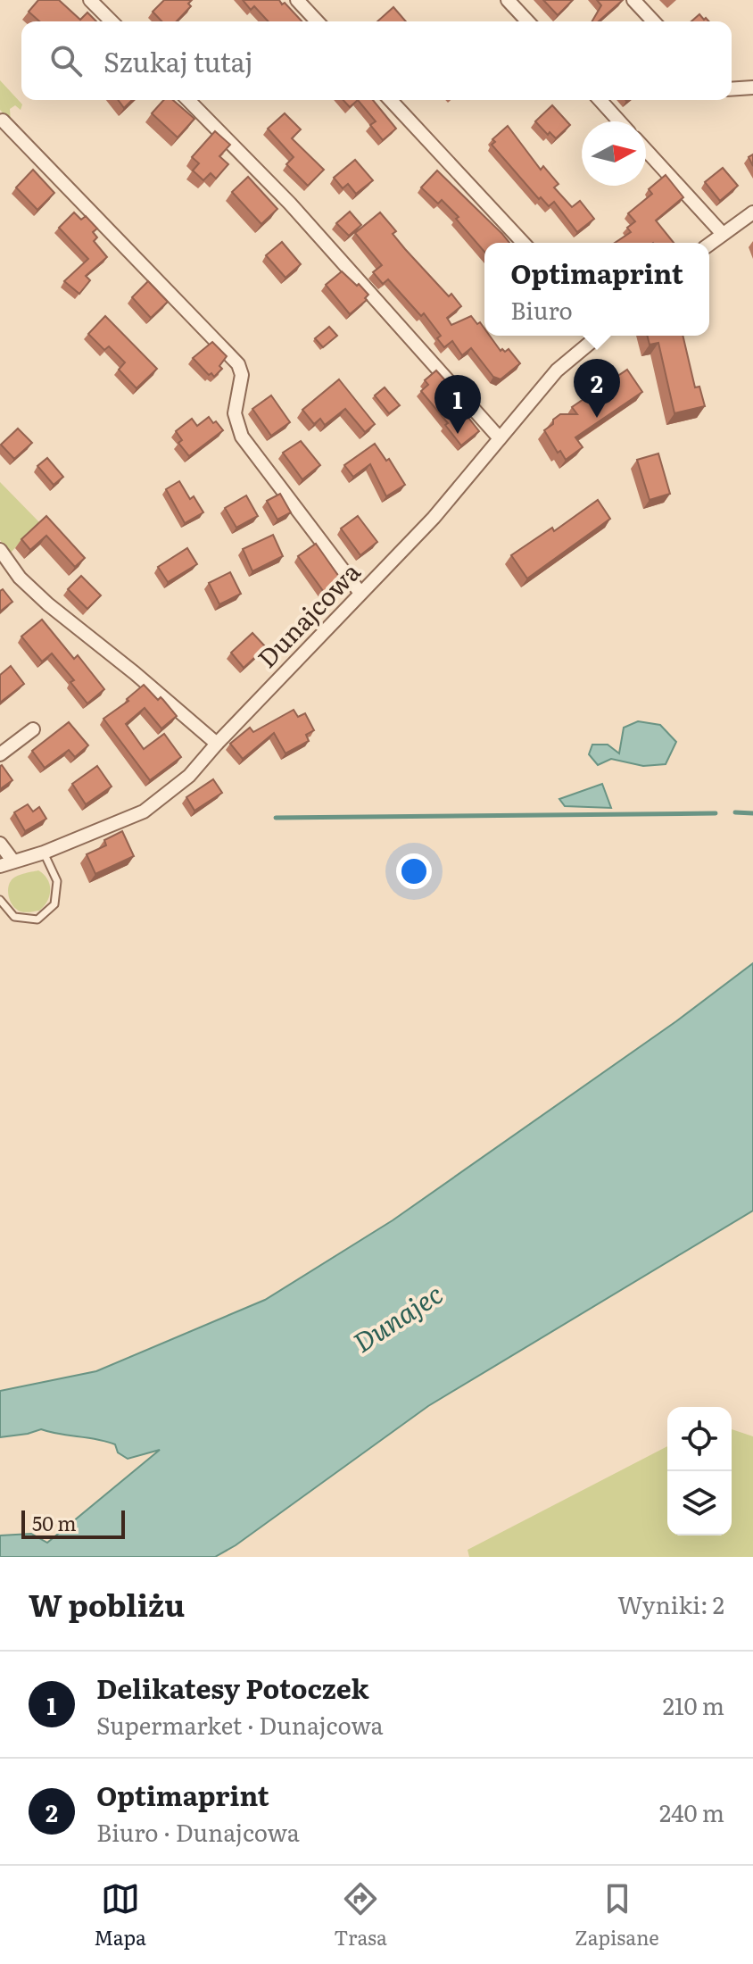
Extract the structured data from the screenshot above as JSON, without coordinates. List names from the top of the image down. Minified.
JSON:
{"streets":{"street":["Dunajcowa"]},"water":["Dunajec"],"scale_bar":"50 m","north":"right","page":{"search":"Szukaj tutaj","popup":["Optimaprint","Biuro"],"pins":["2","1"],"scale":"50 m","heading":["W pobliżu","Wyniki: 2"],"list":[{"mark":"1","name":"Delikatesy Potoczek","note":"Supermarket · Dunajcowa","value":"210 m"},{"mark":"2","name":"Optimaprint","note":"Biuro · Dunajcowa","value":"240 m"}],"nav":["Mapa","Trasa","Zapisane"]}}
